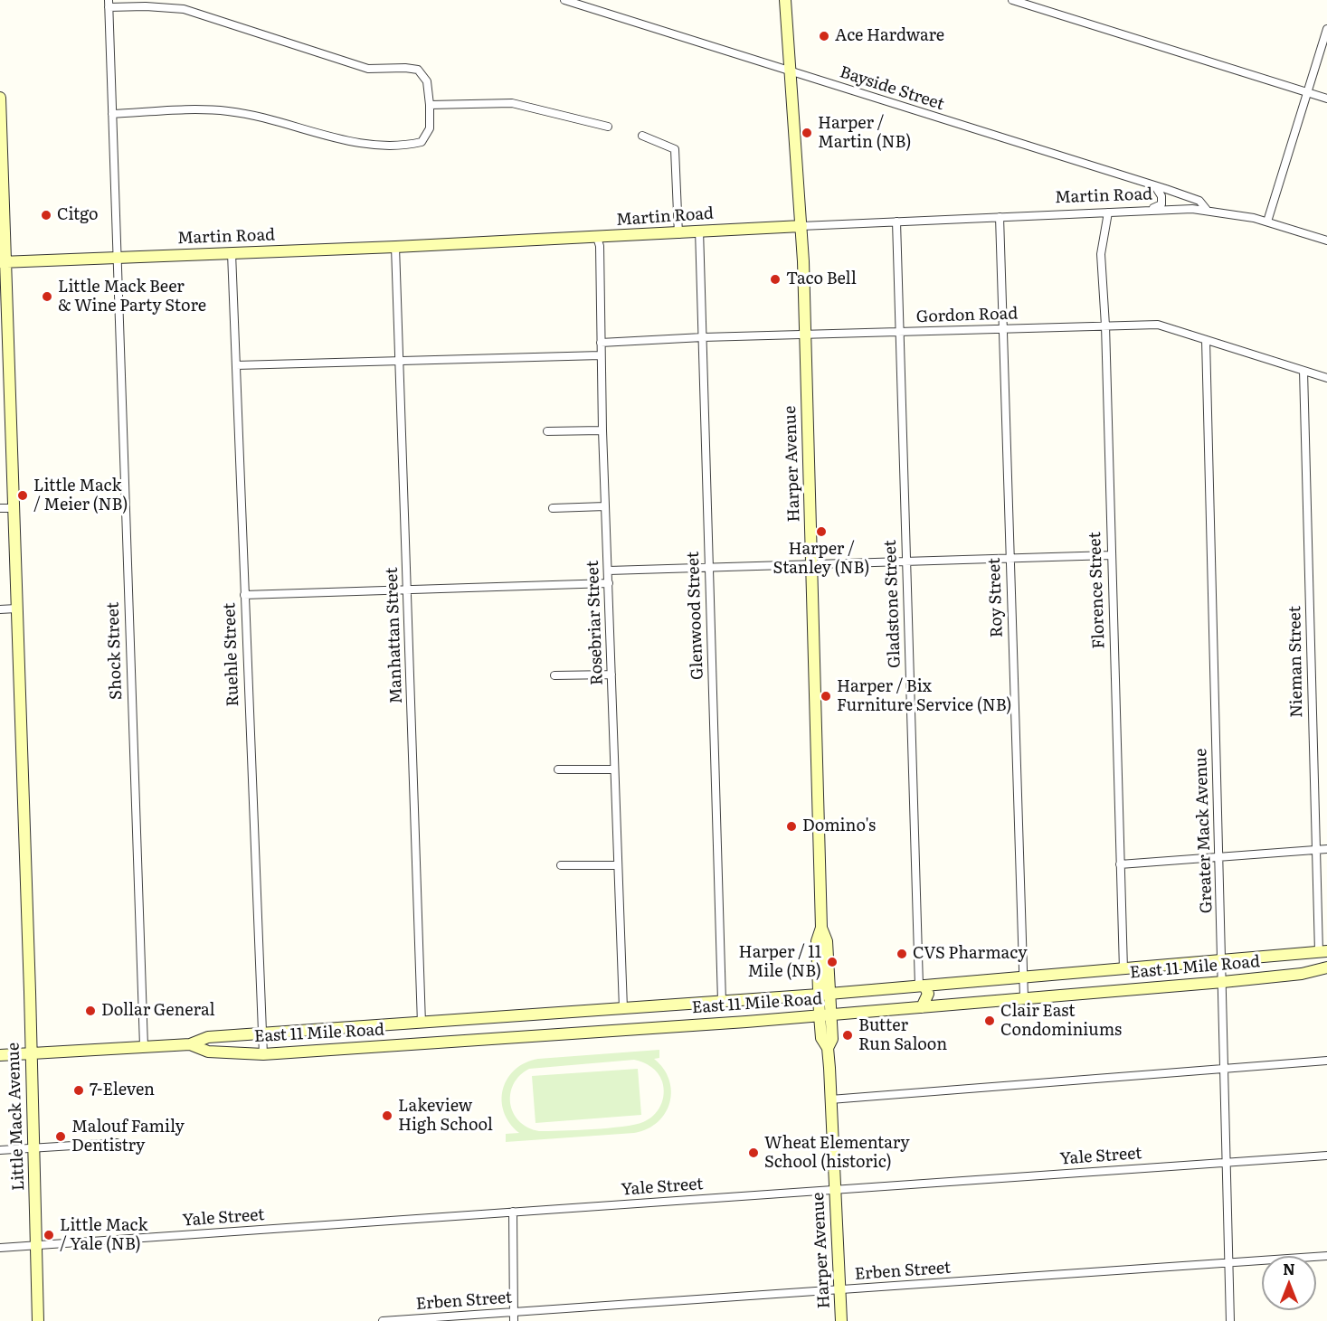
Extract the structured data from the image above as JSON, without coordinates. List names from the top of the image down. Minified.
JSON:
{"streets":{"main road":["Martin Road","Harper Avenue","East 11 Mile Road","Little Mack Avenue"],"street":["Bayside Street","Gordon Road","Florence Street","Roy Street","Gladstone Street","Glenwood Street","Rosebriar Street","Manhattan Street","Shock Street","Ruehle Street","Nieman Street","Greater Mack Avenue","Yale Street","Erben Street"]},"crossings":[["Bayside Street","Martin Road"],["Bayside Street","Harper Avenue"],["Martin Road","Harper Avenue"],["Martin Road","Florence Street"],["Martin Road","Roy Street"],["Martin Road","Gladstone Street"],["Martin Road","Glenwood Street"],["Martin Road","Rosebriar Street"],["Martin Road","Manhattan Street"],["Martin Road","Shock Street"],["Martin Road","Ruehle Street"],["Martin Road","Little Mack Avenue"],["Gordon Road","Harper Avenue"],["Gordon Road","Florence Street"],["Gordon Road","Roy Street"],["Gordon Road","Gladstone Street"],["Gordon Road","Glenwood Street"],["Gordon Road","Rosebriar Street"],["Gordon Road","Nieman Street"],["Gordon Road","Greater Mack Avenue"],["Harper Avenue","East 11 Mile Road"],["Harper Avenue","Yale Street"],["Harper Avenue","Erben Street"],["Florence Street","East 11 Mile Road"],["Roy Street","East 11 Mile Road"],["Gladstone Street","East 11 Mile Road"],["Glenwood Street","East 11 Mile Road"],["Rosebriar Street","East 11 Mile Road"],["Manhattan Street","East 11 Mile Road"],["Shock Street","East 11 Mile Road"],["Ruehle Street","East 11 Mile Road"],["Nieman Street","East 11 Mile Road"],["Greater Mack Avenue","East 11 Mile Road"],["Greater Mack Avenue","Yale Street"],["Greater Mack Avenue","Erben Street"],["East 11 Mile Road","Little Mack Avenue"],["Little Mack Avenue","Yale Street"]],"places":["Ace Hardware","Harper / Martin (NB)","Citgo","Taco Bell","Little Mack Beer & Wine Party Store","Little Mack / Meier (NB)","Harper / Stanley (NB)","Harper / Bix Furniture Service (NB)","Domino's","CVS Pharmacy","Harper / 11 Mile (NB)","Dollar General","Clair East Condominiums","Butter Run Saloon","7-Eleven","Lakeview High School","Malouf Family Dentistry","Wheat Elementary School (historic)","Little Mack / Yale (NB)"],"north":"top"}
